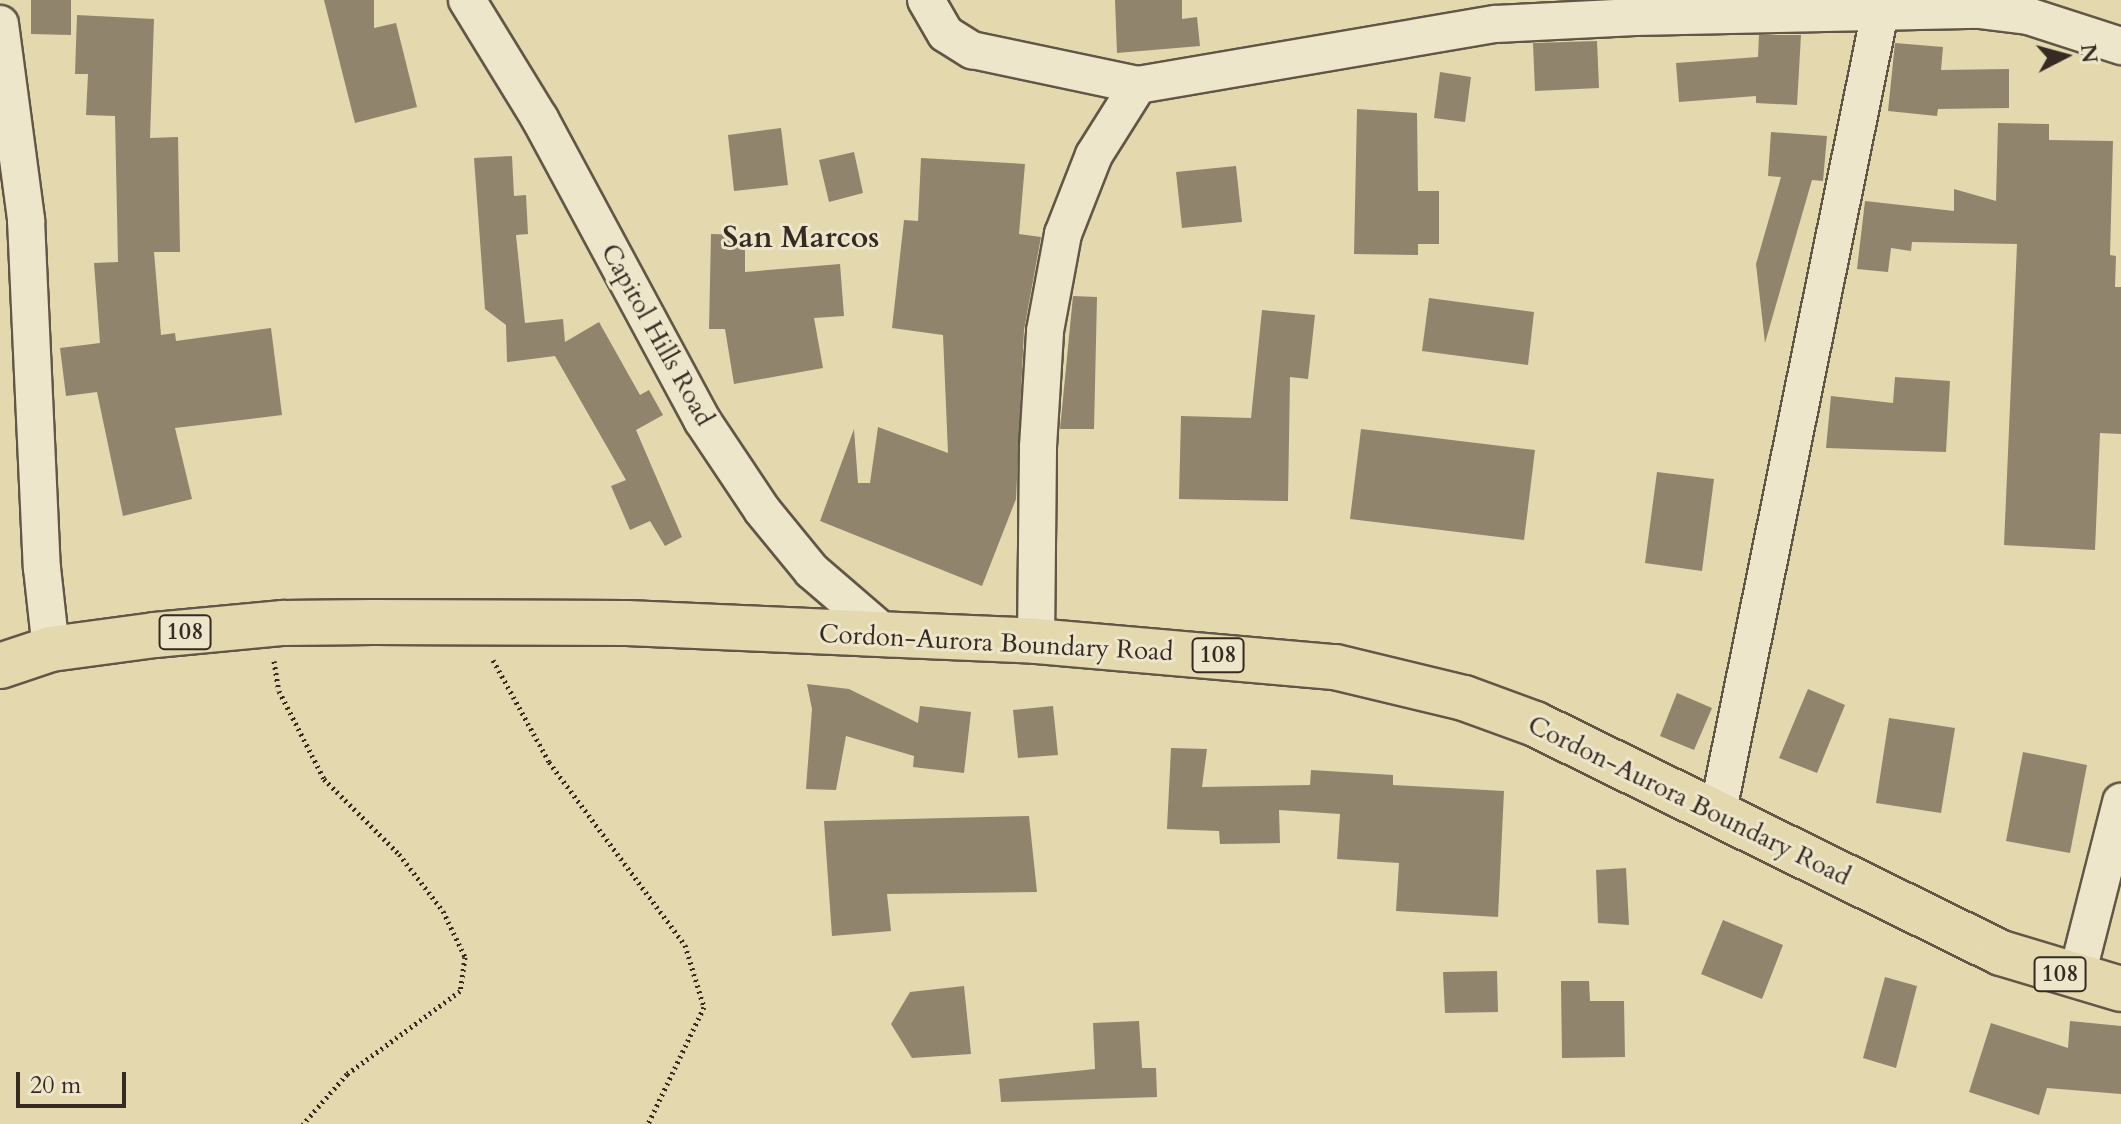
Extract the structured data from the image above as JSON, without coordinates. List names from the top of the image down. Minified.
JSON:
{"streets":{"main road":["108","Cordon-Aurora Boundary Road"],"street":["Capitol Hills Road"]},"crossings":[["Capitol Hills Road","Cordon-Aurora Boundary Road"]],"districts":["San Marcos"],"scale_bar":"20 m","north":"right"}
